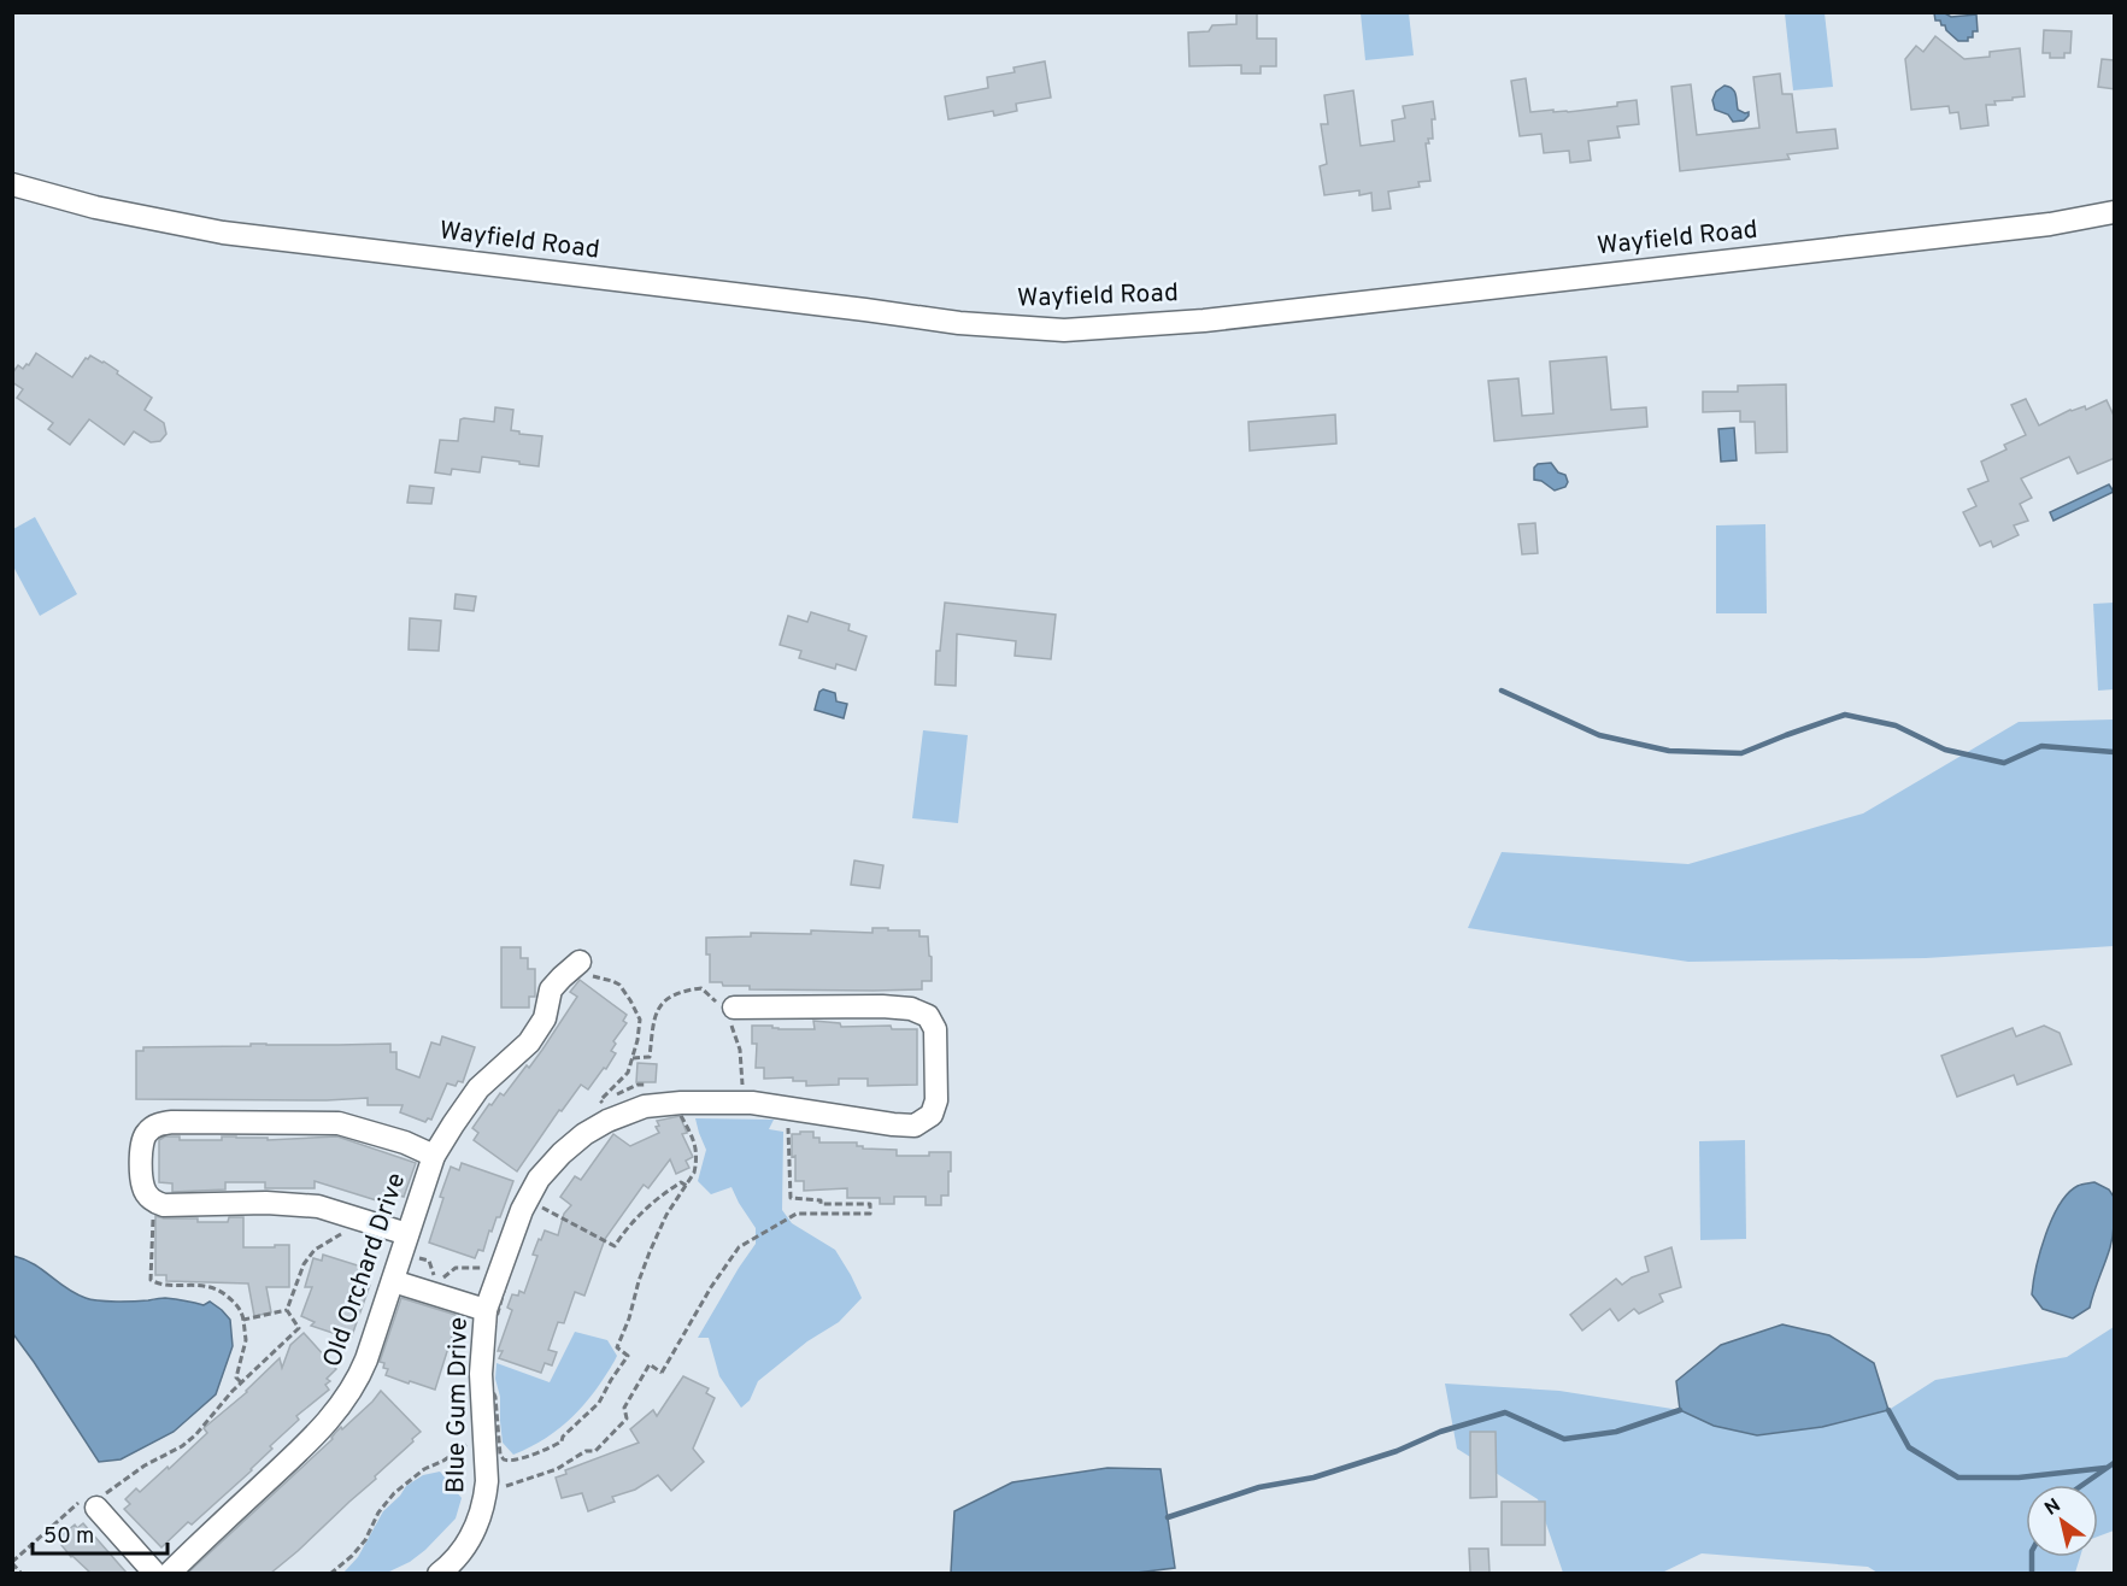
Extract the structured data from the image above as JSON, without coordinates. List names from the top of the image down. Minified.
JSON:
{"streets":{"street":["Wayfield Road","Old Orchard Drive","Blue Gum Drive"]},"scale_bar":"50 m","north":"top left"}
